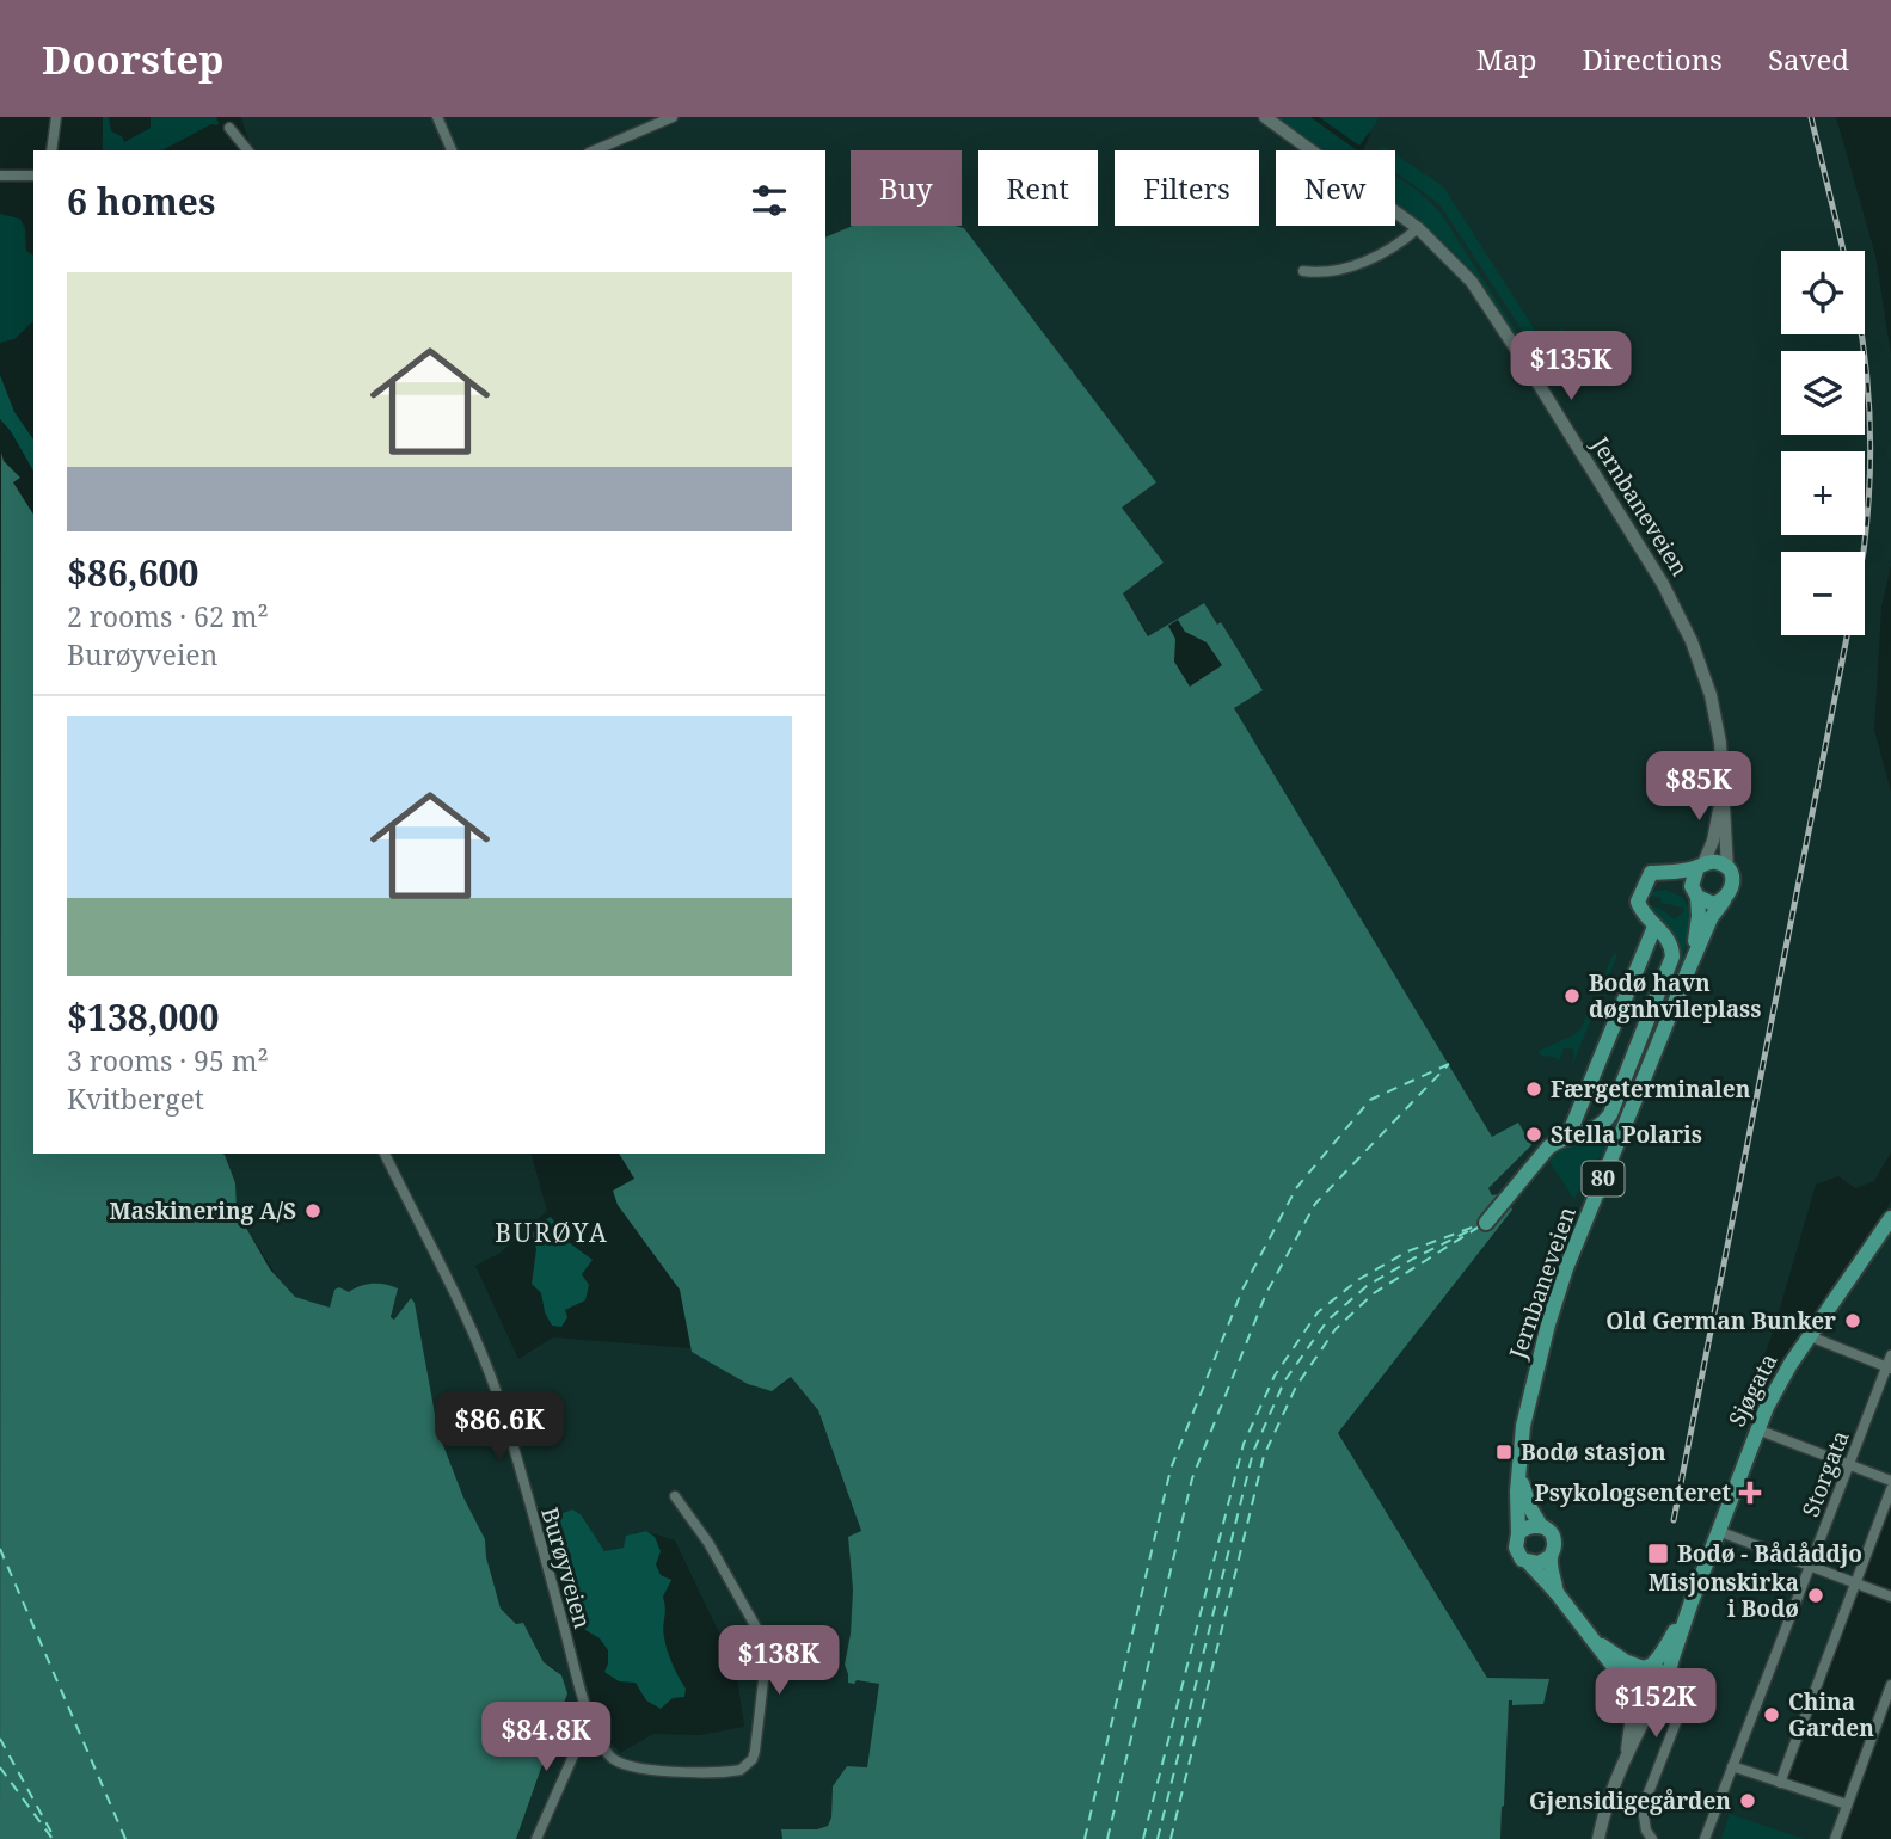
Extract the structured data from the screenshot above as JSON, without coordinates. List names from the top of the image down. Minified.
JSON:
{"streets":{"highway":["Jernbaneveien","80","Sjøgata"],"street":["Storgata","Burøyveien"]},"crossings":[["Jernbaneveien","80"],["Jernbaneveien","Sjøgata"],["80","Sjøgata"]],"districts":["BURØYA"],"places":{"other":["Bodø havn døgnhvileplass","Færgeterminalen","Stella Polaris","Maskinering A/S","Old German Bunker","Misjonskirka i Bodø","China Garden","Gjensidigegården"],"transit":["Bodø stasjon","Bodø - Bådåddjo"],"health":["Psykologsenteret"]},"page":{"header":"Doorstep","nav":["Map","Directions","Saved"],"chip":["Buy","Rent","Filters","New"],"heading":"6 homes","map_buttons":["+","−"],"list":[{"name":"$86,600","note":"2 rooms · 62 m² · Burøyveien"},{"name":"$138,000","note":"3 rooms · 95 m² · Kvitberget"}],"price":["$135K","$85K","$86.6K","$138K","$152K","$84.8K"]}}
